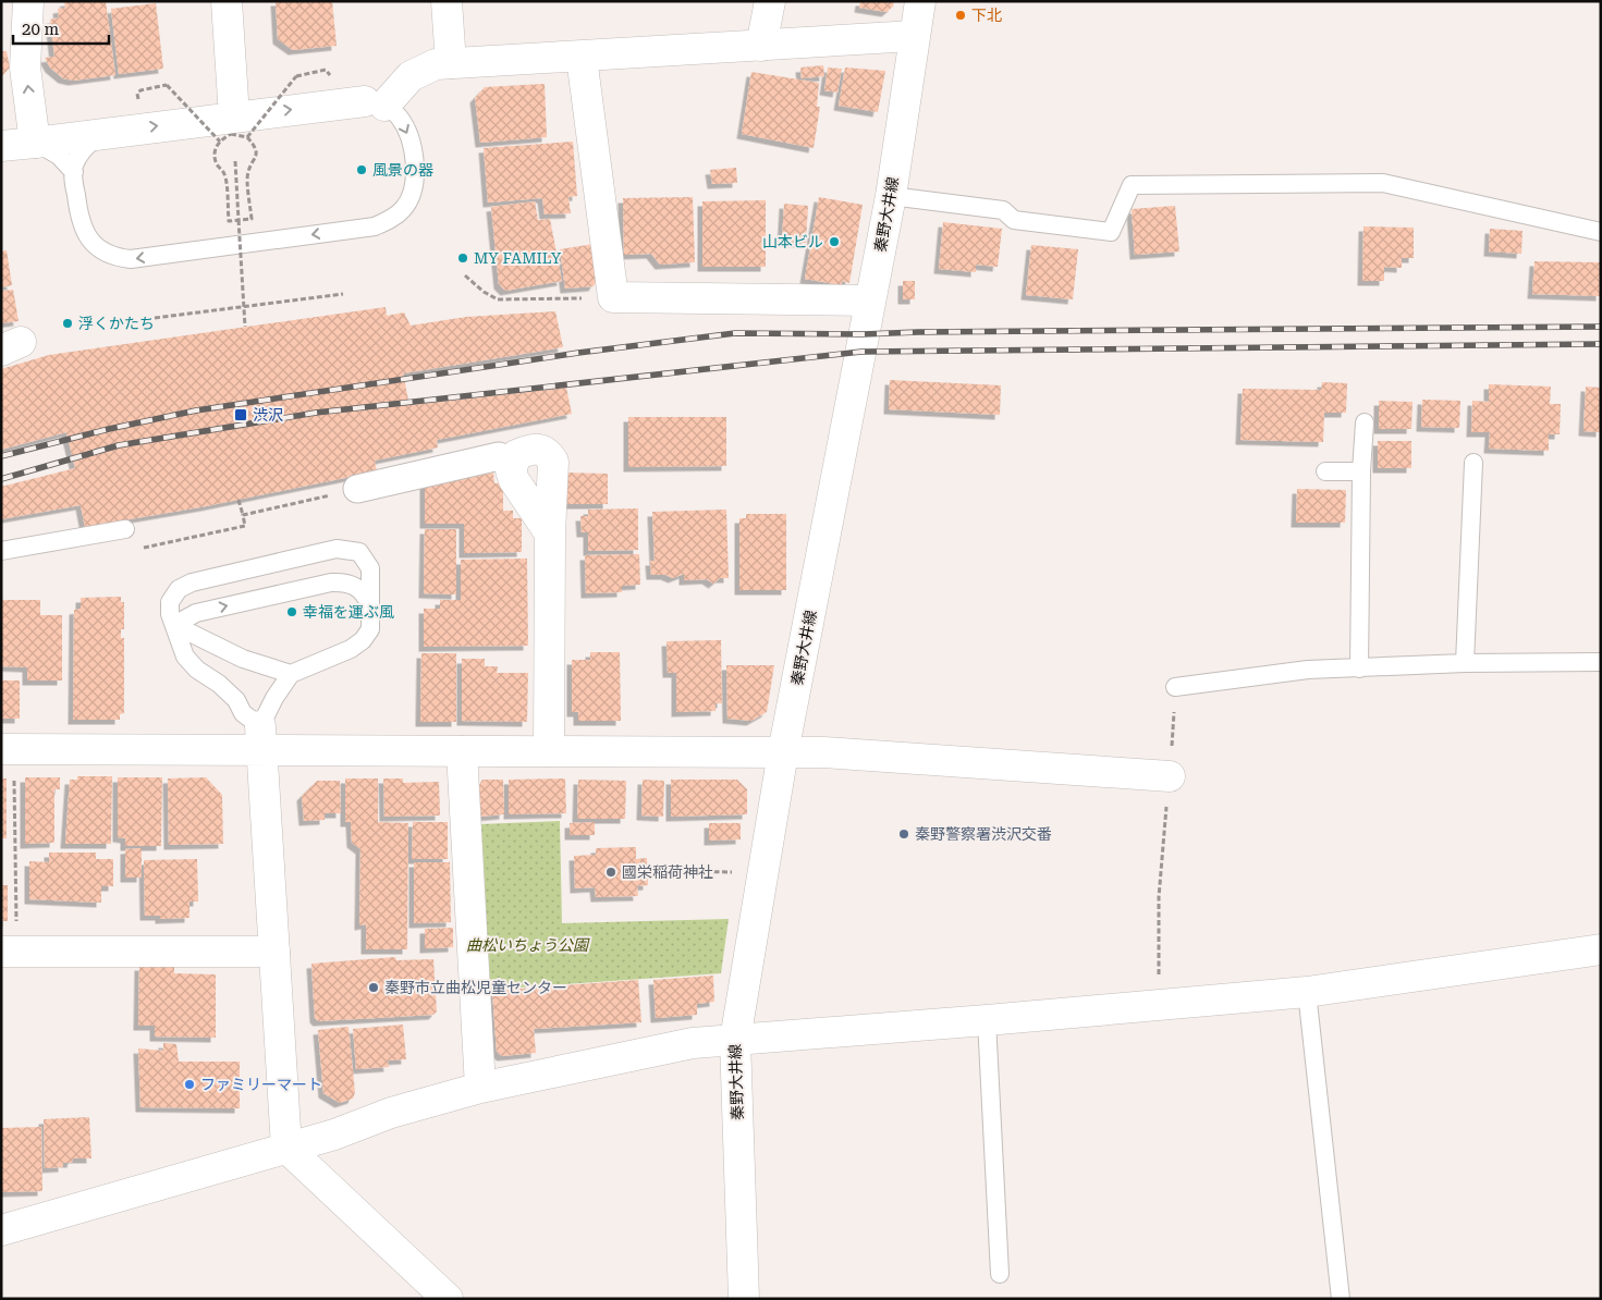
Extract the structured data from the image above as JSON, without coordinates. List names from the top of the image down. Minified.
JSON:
{"streets":{"street":["秦野大井線"]},"parks":["曲松いちょう公園"],"places":{"other":["下北","風景の器","山本ビル","MY FAMILY","浮くかたち","幸福を運ぶ風","秦野警察署渋沢交番","國栄稲荷神社","秦野市立曲松児童センター","ファミリーマート"],"transit":["渋沢"]},"scale_bar":"20 m"}
